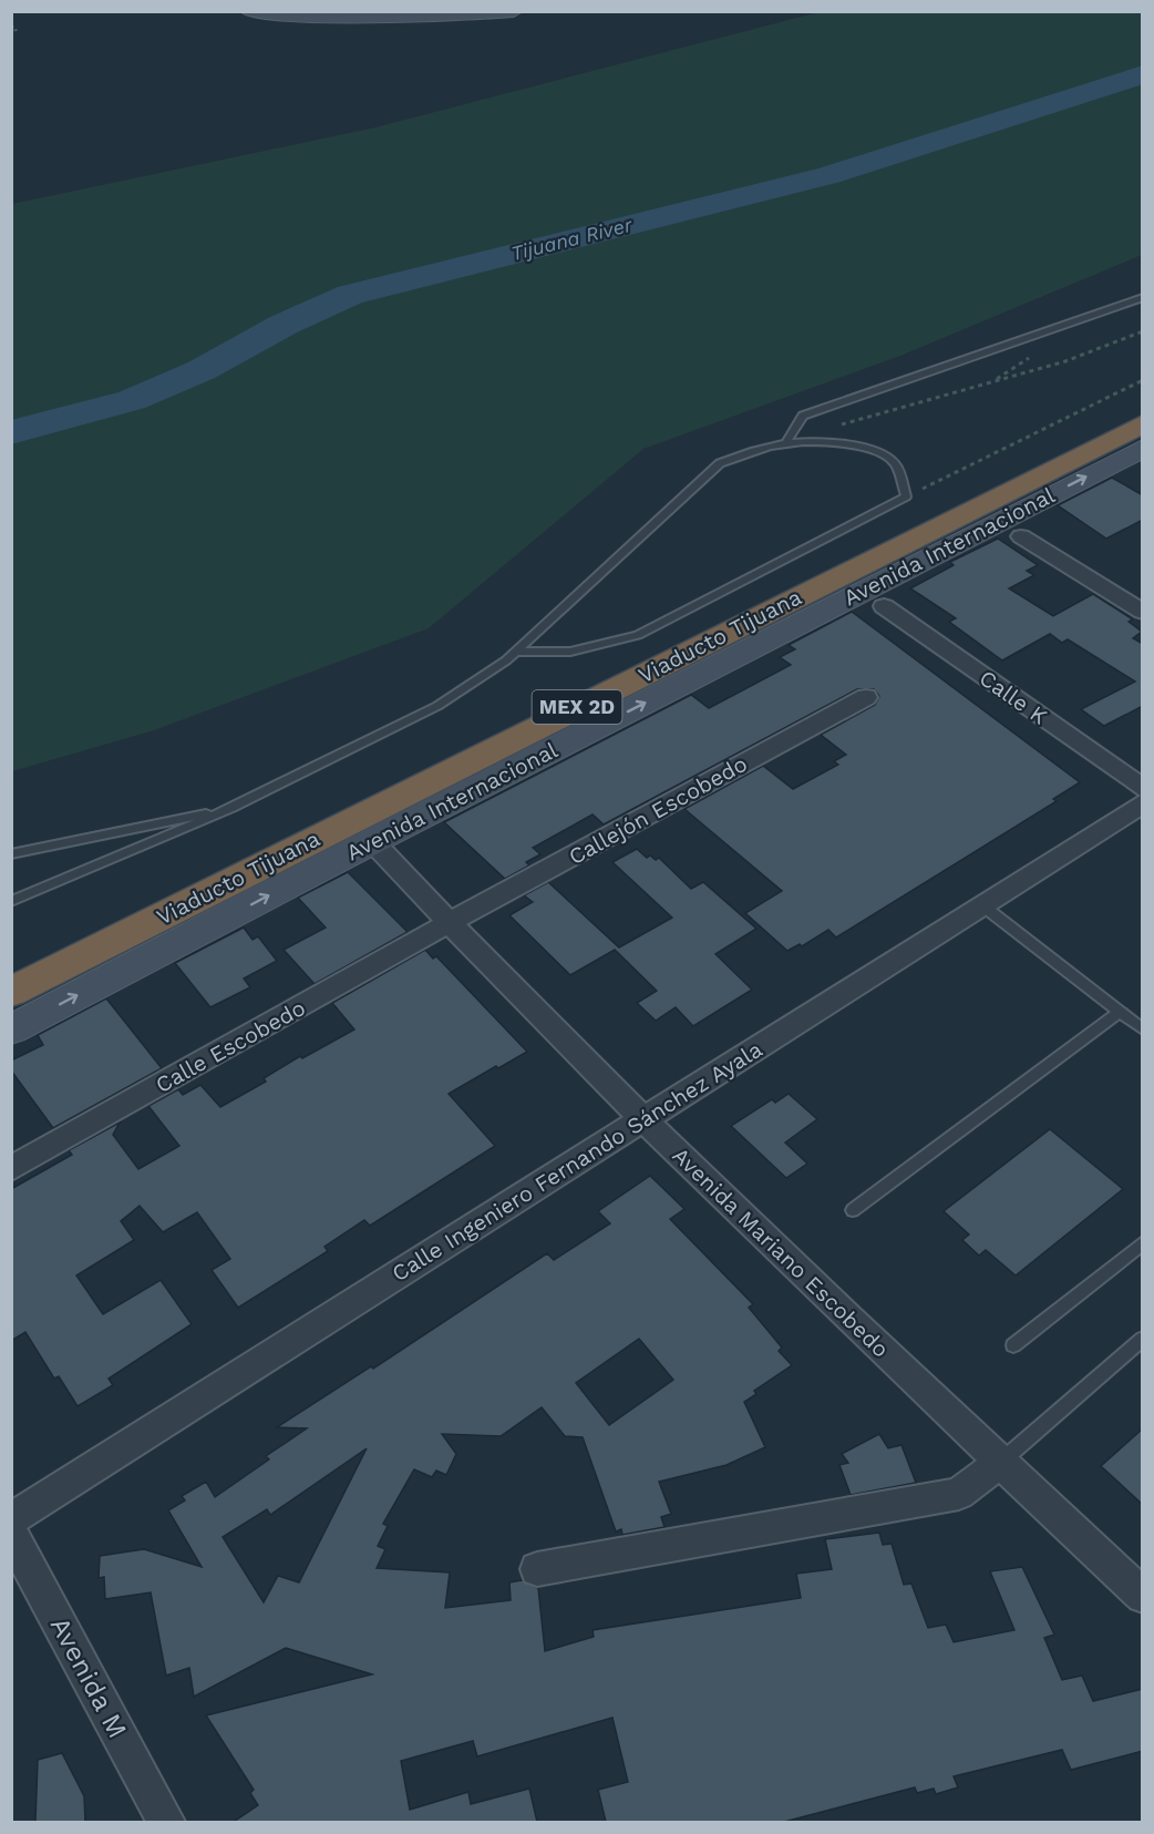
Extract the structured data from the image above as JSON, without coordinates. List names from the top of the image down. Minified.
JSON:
{"streets":{"highway":["Avenida Internacional","Viaducto Tijuana","MEX 2D"],"street":["Calle K","Callejón Escobedo","Calle Escobedo","Calle Ingeniero Fernando Sánchez Ayala","Avenida Mariano Escobedo","Avenida M"]},"crossings":[["Avenida Internacional","Avenida Mariano Escobedo"],["Callejón Escobedo","Calle Escobedo"],["Callejón Escobedo","Avenida Mariano Escobedo"],["Calle Escobedo","Avenida Mariano Escobedo"],["Calle Ingeniero Fernando Sánchez Ayala","Avenida Mariano Escobedo"]],"water":["Tijuana River"]}
